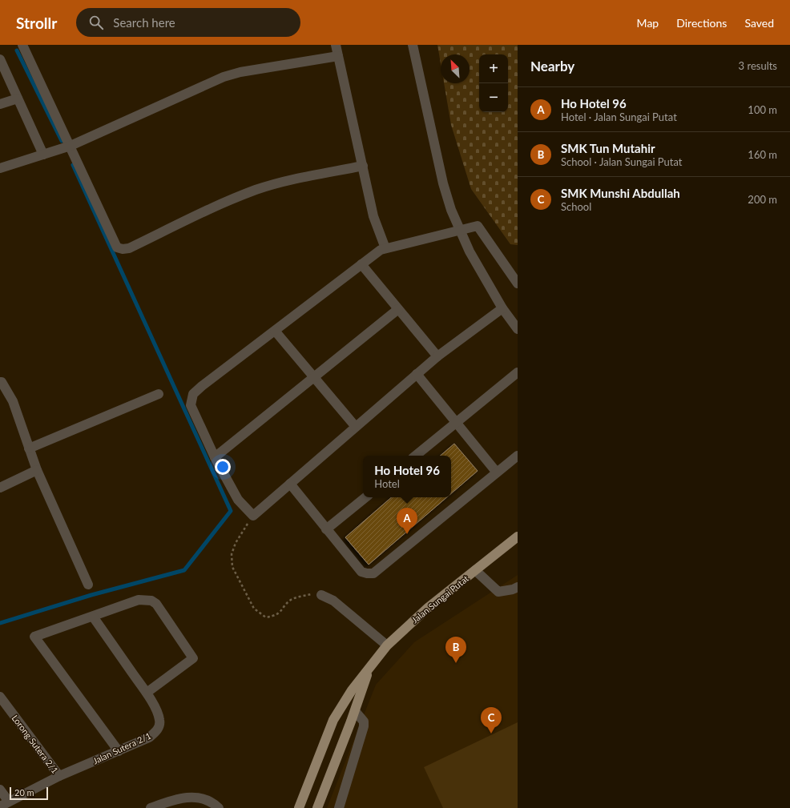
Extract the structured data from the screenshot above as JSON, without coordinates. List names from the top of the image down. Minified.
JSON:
{"streets":{"main road":["Jalan Sungai Putat"],"street":["Lorong Sutera 2/1","Jalan Sutera 2/1"]},"crossings":[["Lorong Sutera 2/1","Jalan Sutera 2/1"]],"scale_bar":"20 m","north":"top left","page":{"header":"Strollr","search":"Search here","nav":["Map","Directions","Saved"],"heading":["Nearby","3 results"],"map_buttons":["+","−"],"list":[{"mark":"A","name":"Ho Hotel 96","note":"Hotel · Jalan Sungai Putat","value":"100 m"},{"mark":"B","name":"SMK Tun Mutahir","note":"School · Jalan Sungai Putat","value":"160 m"},{"mark":"C","name":"SMK Munshi Abdullah","note":"School","value":"200 m"}],"popup":["Ho Hotel 96","Hotel"],"pins":["A","B","C"],"scale":"20 m"}}
